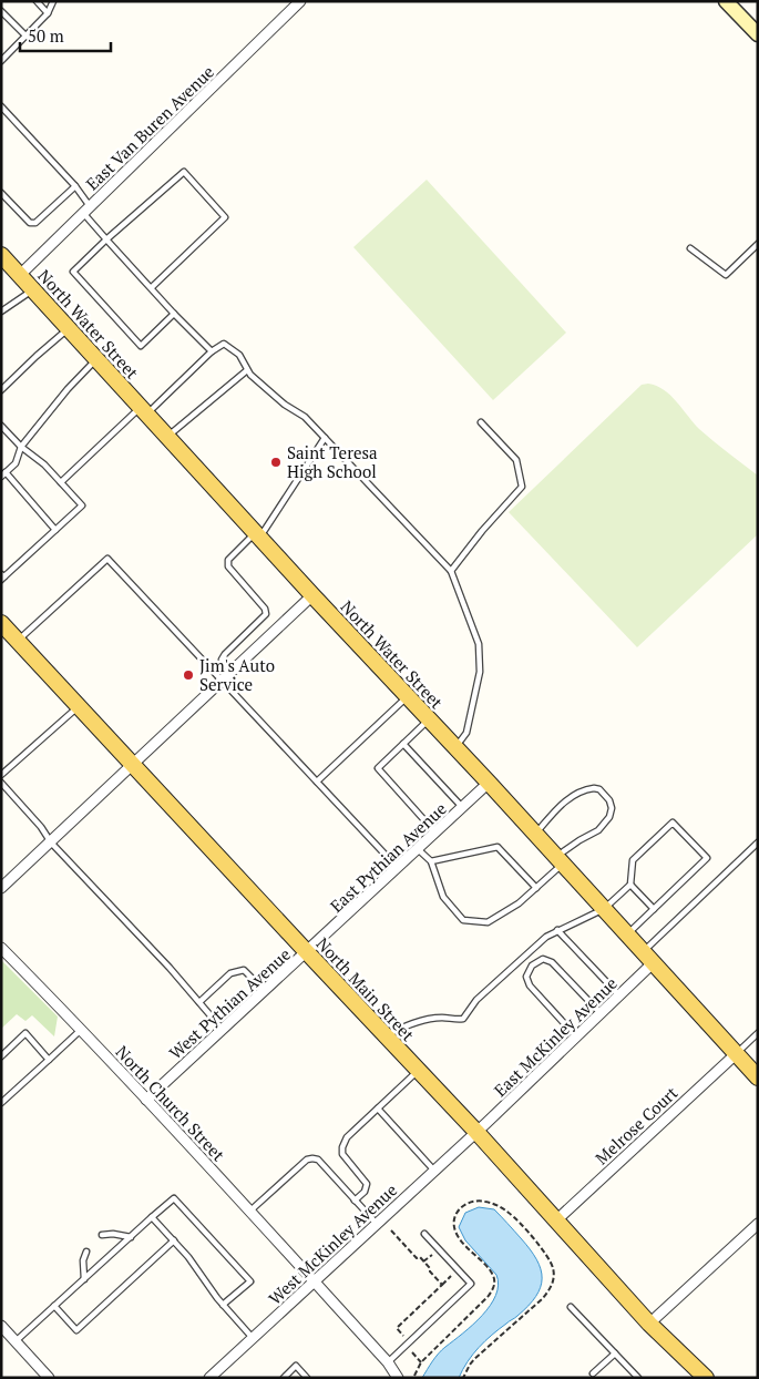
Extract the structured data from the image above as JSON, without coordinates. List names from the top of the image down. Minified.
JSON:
{"streets":{"main road":["North Water Street","North Main Street"],"street":["East Van Buren Avenue","East Pythian Avenue","West Pythian Avenue","East McKinley Avenue","North Church Street","Melrose Court","West McKinley Avenue"]},"crossings":[["East Van Buren Avenue","North Water Street"],["North Water Street","East Pythian Avenue"],["North Water Street","East McKinley Avenue"],["North Water Street","Melrose Court"],["East Pythian Avenue","North Main Street"],["East Pythian Avenue","West Pythian Avenue"],["North Main Street","West Pythian Avenue"],["North Main Street","East McKinley Avenue"],["North Main Street","Melrose Court"],["North Main Street","West McKinley Avenue"],["West Pythian Avenue","North Church Street"],["East McKinley Avenue","West McKinley Avenue"],["North Church Street","West McKinley Avenue"]],"places":["Saint Teresa High School","Jim's Auto Service"],"scale_bar":"50 m"}
